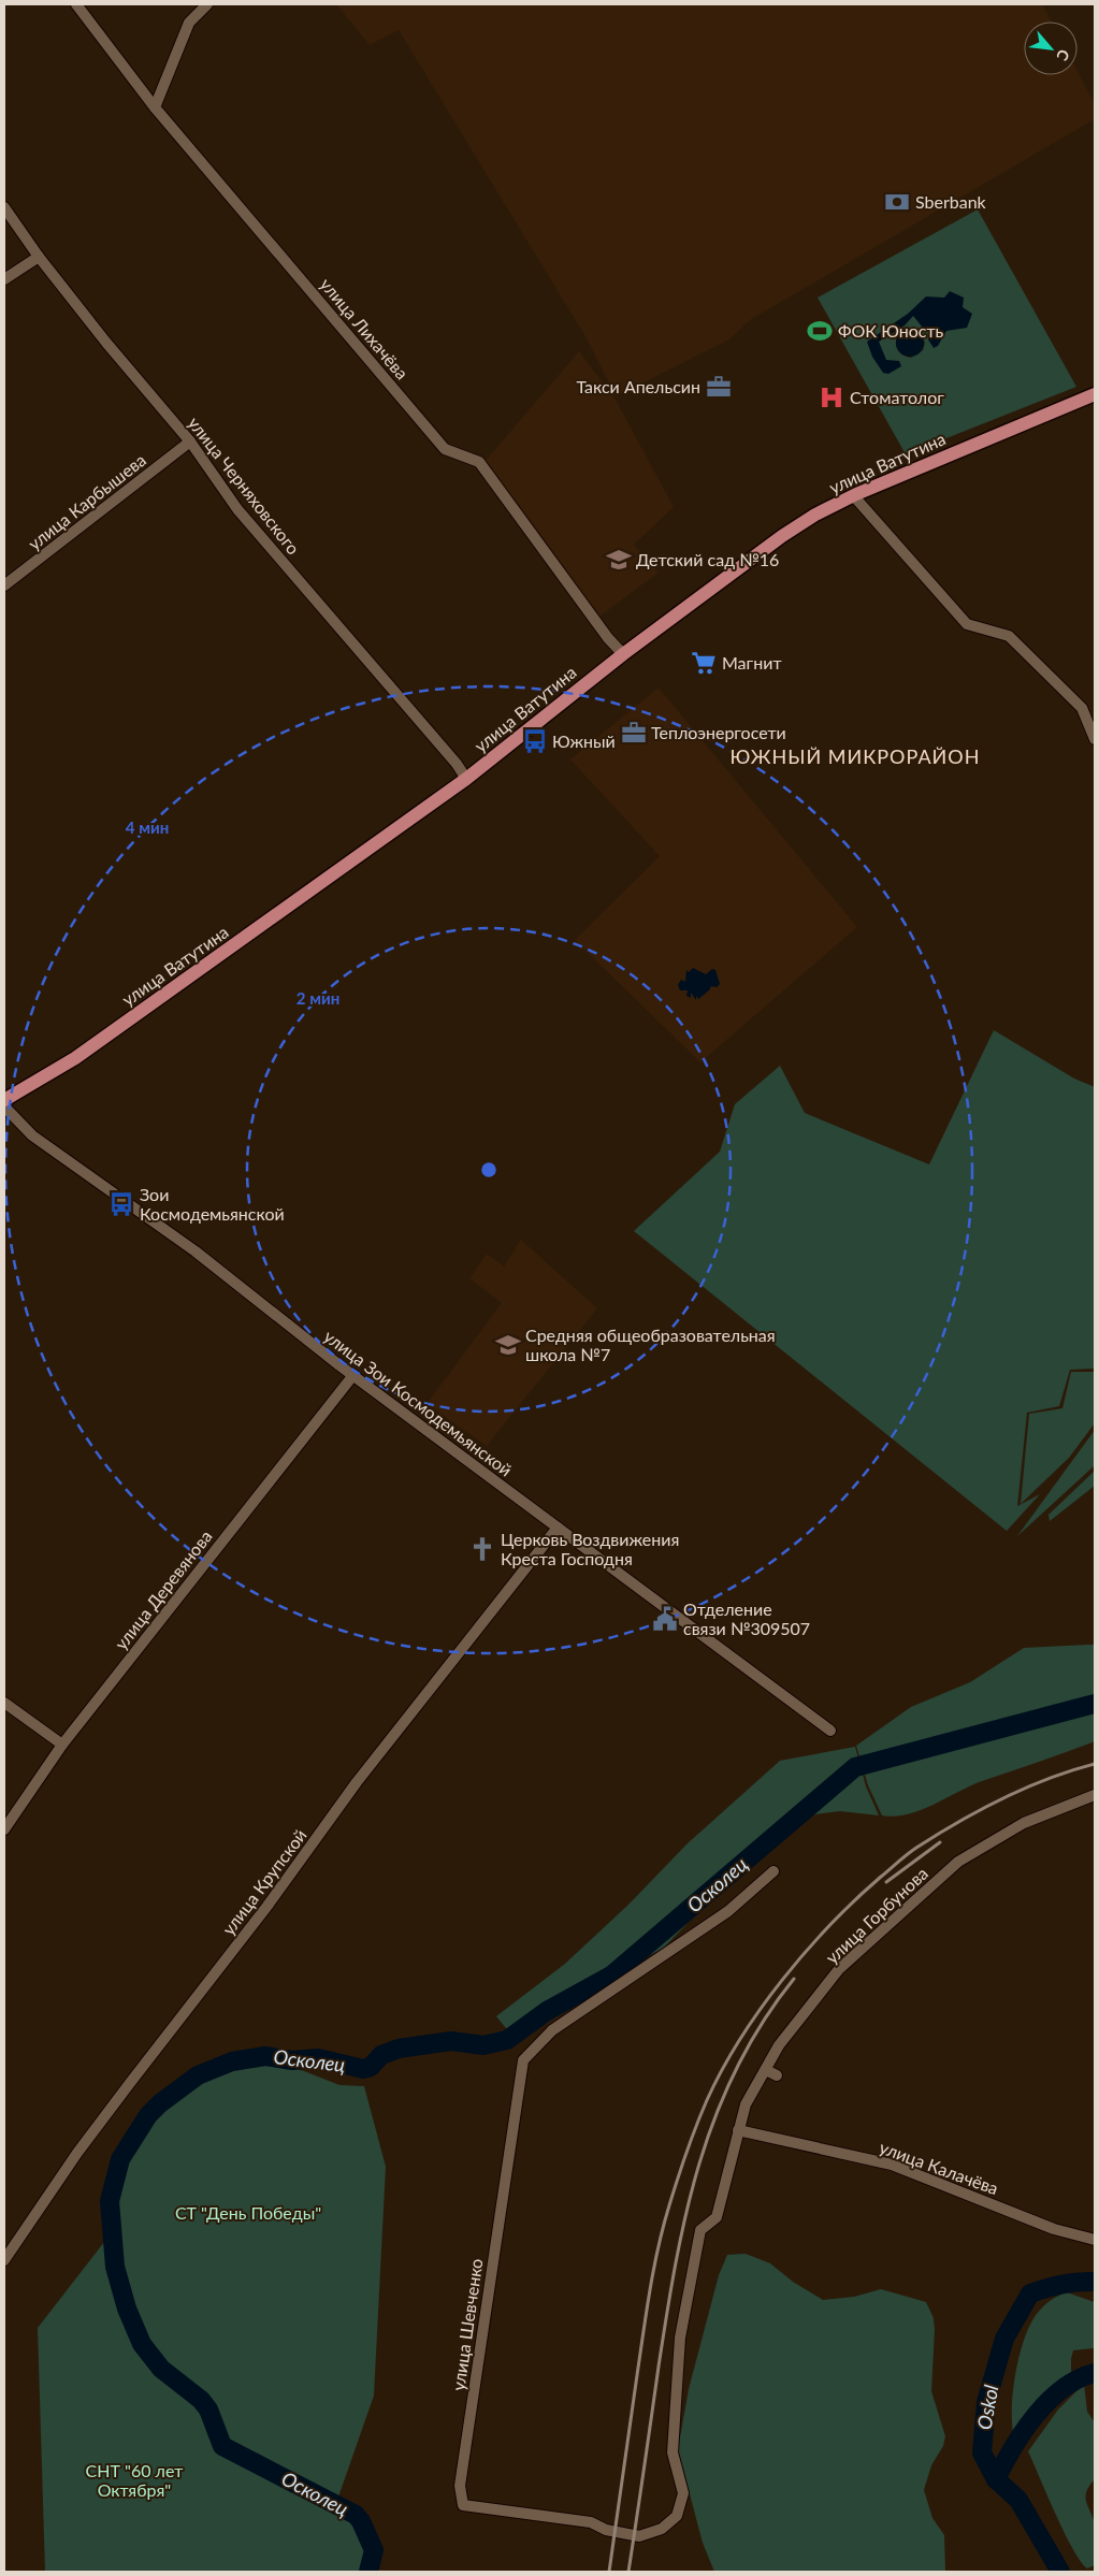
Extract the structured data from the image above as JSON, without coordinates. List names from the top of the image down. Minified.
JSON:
{"streets":{"main road":["улица Ватутина"],"street":["улица Лихачёва","улица Черняховского","улица Карбышева","улица Зои Космодемьянской","улица Деревянова","улица Крупской","улица Горбунова","улица Калачёва","улица Шевченко"]},"crossings":[["улица Лихачёва","улица Ватутина"],["улица Ватутина","улица Черняховского"],["улица Черняховского","улица Карбышева"],["улица Зои Космодемьянской","улица Деревянова"],["улица Зои Космодемьянской","улица Крупской"],["улица Горбунова","улица Калачёва"],["улица Горбунова","улица Шевченко"]],"districts":["ЮЖНЫЙ МИКРОРАЙОН"],"water":["Осколец","Oskol"],"parks":["СТ \"День Победы\"","СНТ \"60 лет Октября\""],"places":{"bank":["Sberbank"],"sports":["ФОК Юность"],"office":["Такси Апельсин","Теплоэнергосети"],"hospital":["Стоматолог"],"school or university":["Детский сад №16","Средняя общеобразовательная школа №7"],"supermarket":["Магнит"],"bus stop":["Южный","Зои Космодемьянской"],"church":["Церковь Воздвижения Креста Господня"],"public building":["Отделение связи №309507"]},"north":"bottom right","rings":["4 мин","2 мин"]}
